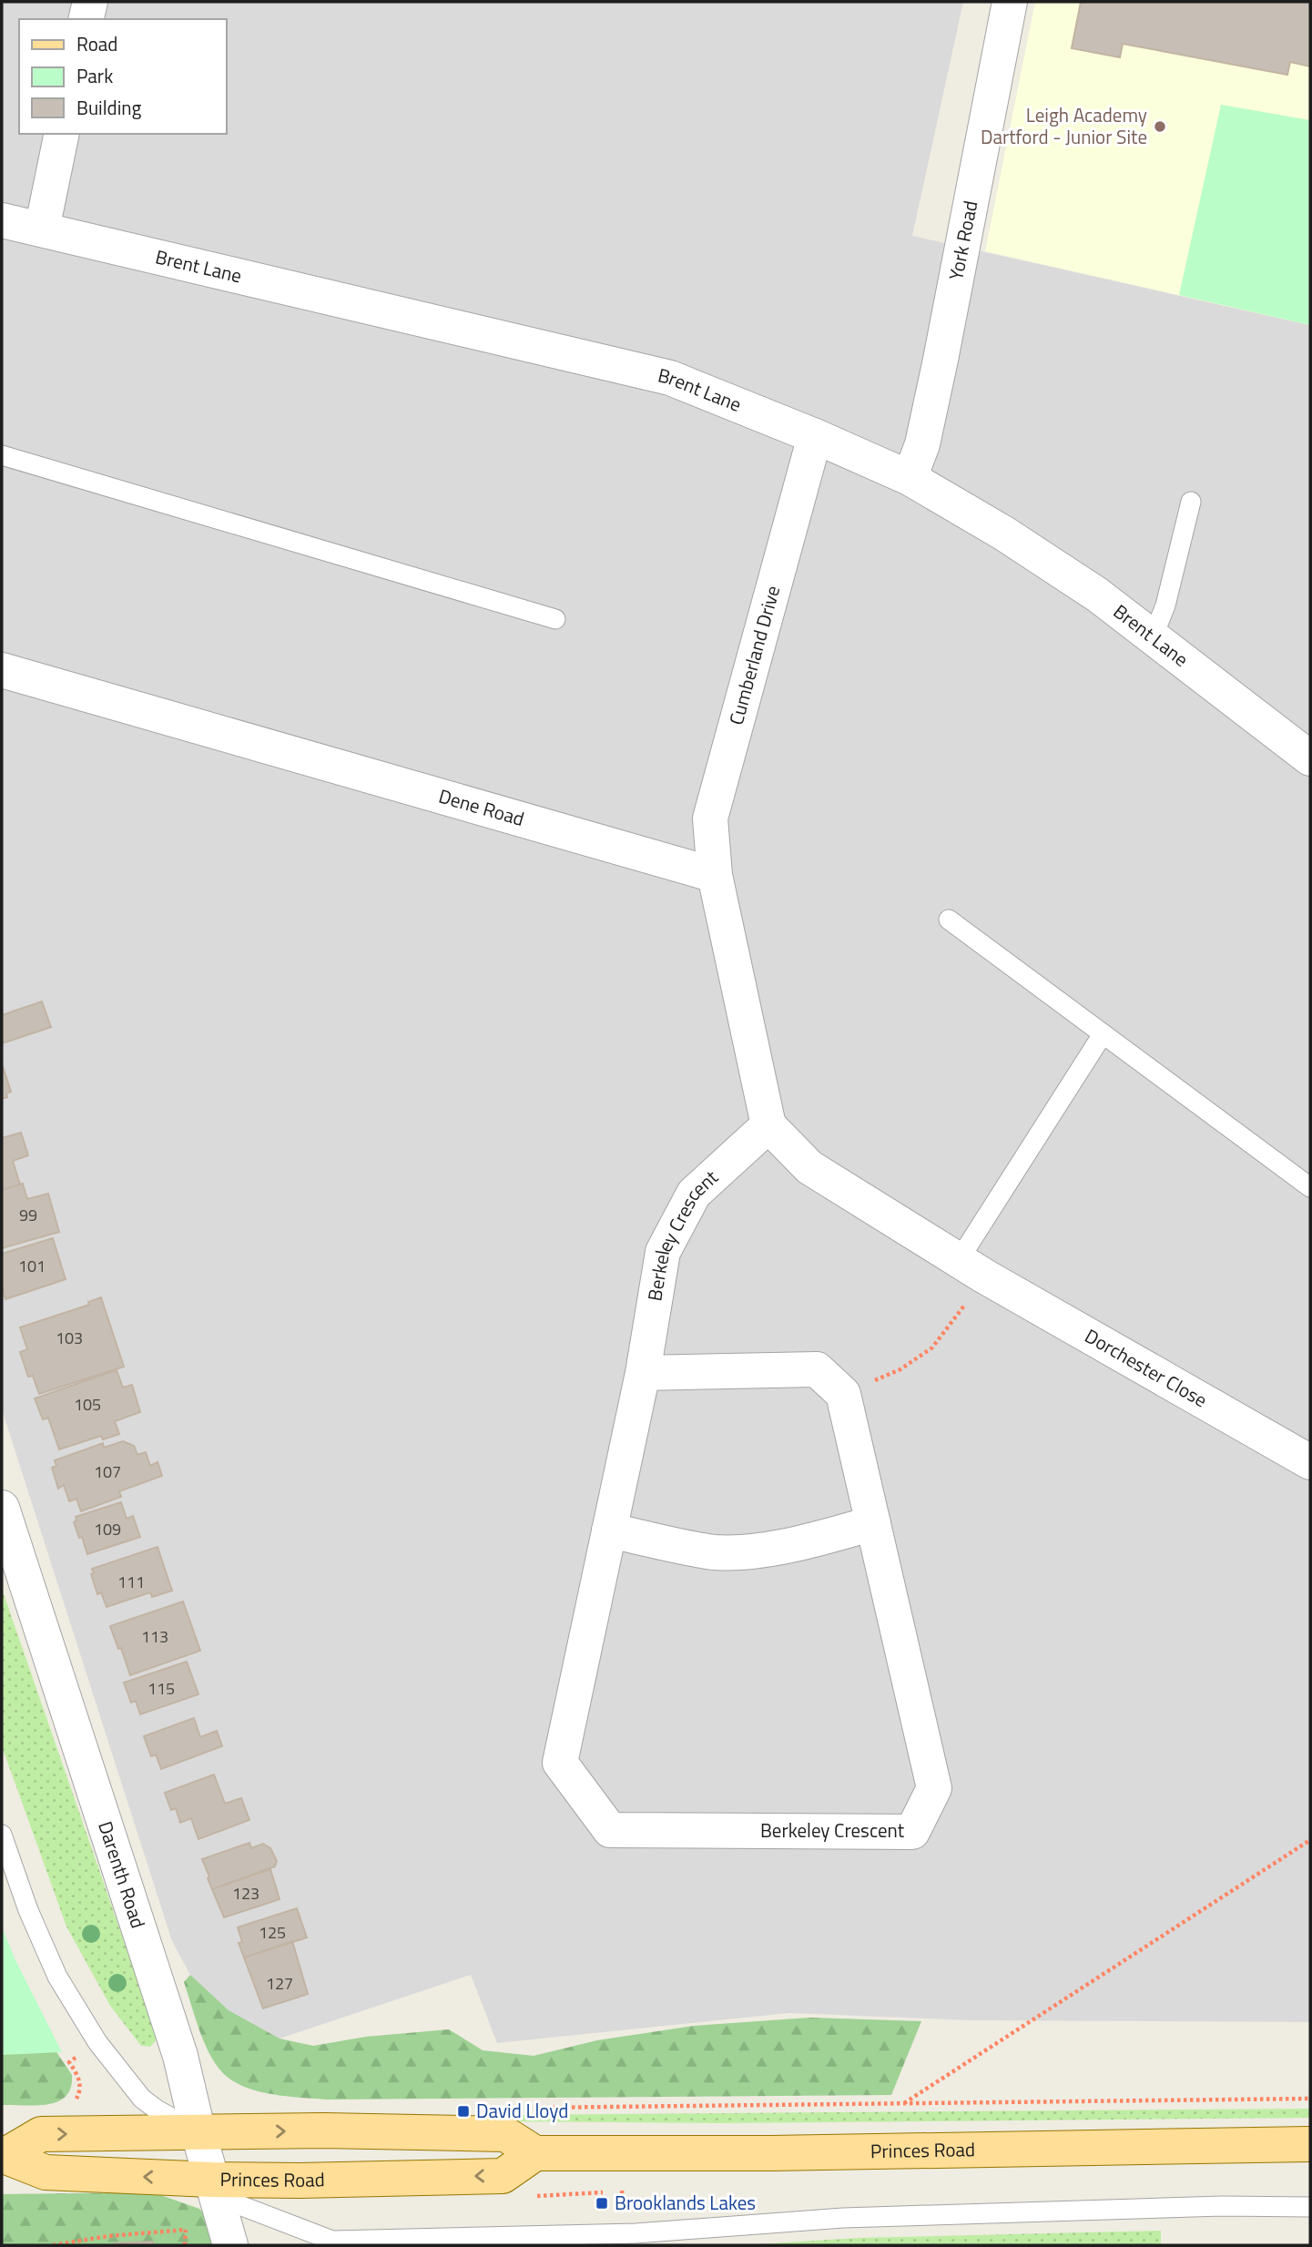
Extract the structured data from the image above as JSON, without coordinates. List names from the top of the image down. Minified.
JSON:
{"streets":{"main road":["Princes Road"],"street":["York Road","Brent Lane","Cumberland Drive","Dene Road","Berkeley Crescent","Dorchester Close","Darenth Road"]},"crossings":[["York Road","Brent Lane"],["Brent Lane","Cumberland Drive"],["Cumberland Drive","Dene Road"],["Berkeley Crescent","Dorchester Close"],["Darenth Road","Princes Road"]],"places":{"other":["Leigh Academy Dartford - Junior Site"],"transit":["David Lloyd","Brooklands Lakes"]},"house_numbers":["99","101","103","105","107","109","111","113","115","123","125","127"],"legend":["Road","Park","Building"]}
